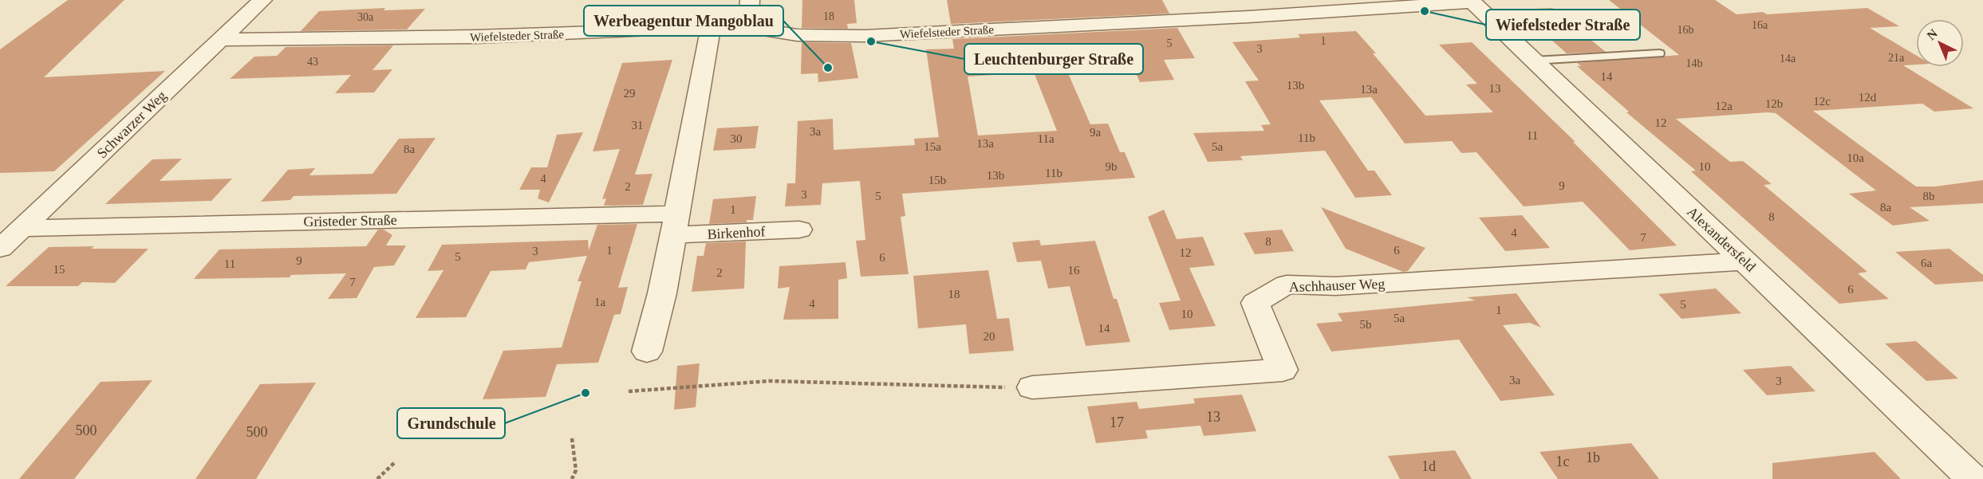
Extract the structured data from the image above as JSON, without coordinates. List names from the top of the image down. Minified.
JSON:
{"streets":{"street":["Wiefelsteder Straße","Schwarzer Weg","Gristeder Straße","Birkenhof","Alexandersfeld","Aschhauser Weg"]},"crossings":[["Wiefelsteder Straße","Schwarzer Weg"],["Wiefelsteder Straße","Alexandersfeld"],["Schwarzer Weg","Gristeder Straße"],["Gristeder Straße","Birkenhof"],["Alexandersfeld","Aschhauser Weg"]],"places":["Wiefelsteder Straße","Leuchtenburger Straße","Werbeagentur Mangoblau","Grundschule"],"house_numbers":["18","30a","16a","16b","1","5","3","21a","14a","43","14b","14","13b","13","13a","29","12d","12c","12b","12a","12","31","3a","9a","11","11b","30","11a","13a","15a","5a","8a","10a","9b","10","11b","13b","4","15b","9","2","3","5","8b","8a","1","8","4","7","8","1","6","3","12","5","6","9","6a","11","15","16","2","7","6","18","1a","4","5","1","10","5a","5b","14","20","3a","3","13","17","500","500","1b","1c","1d"],"north":"top left"}
